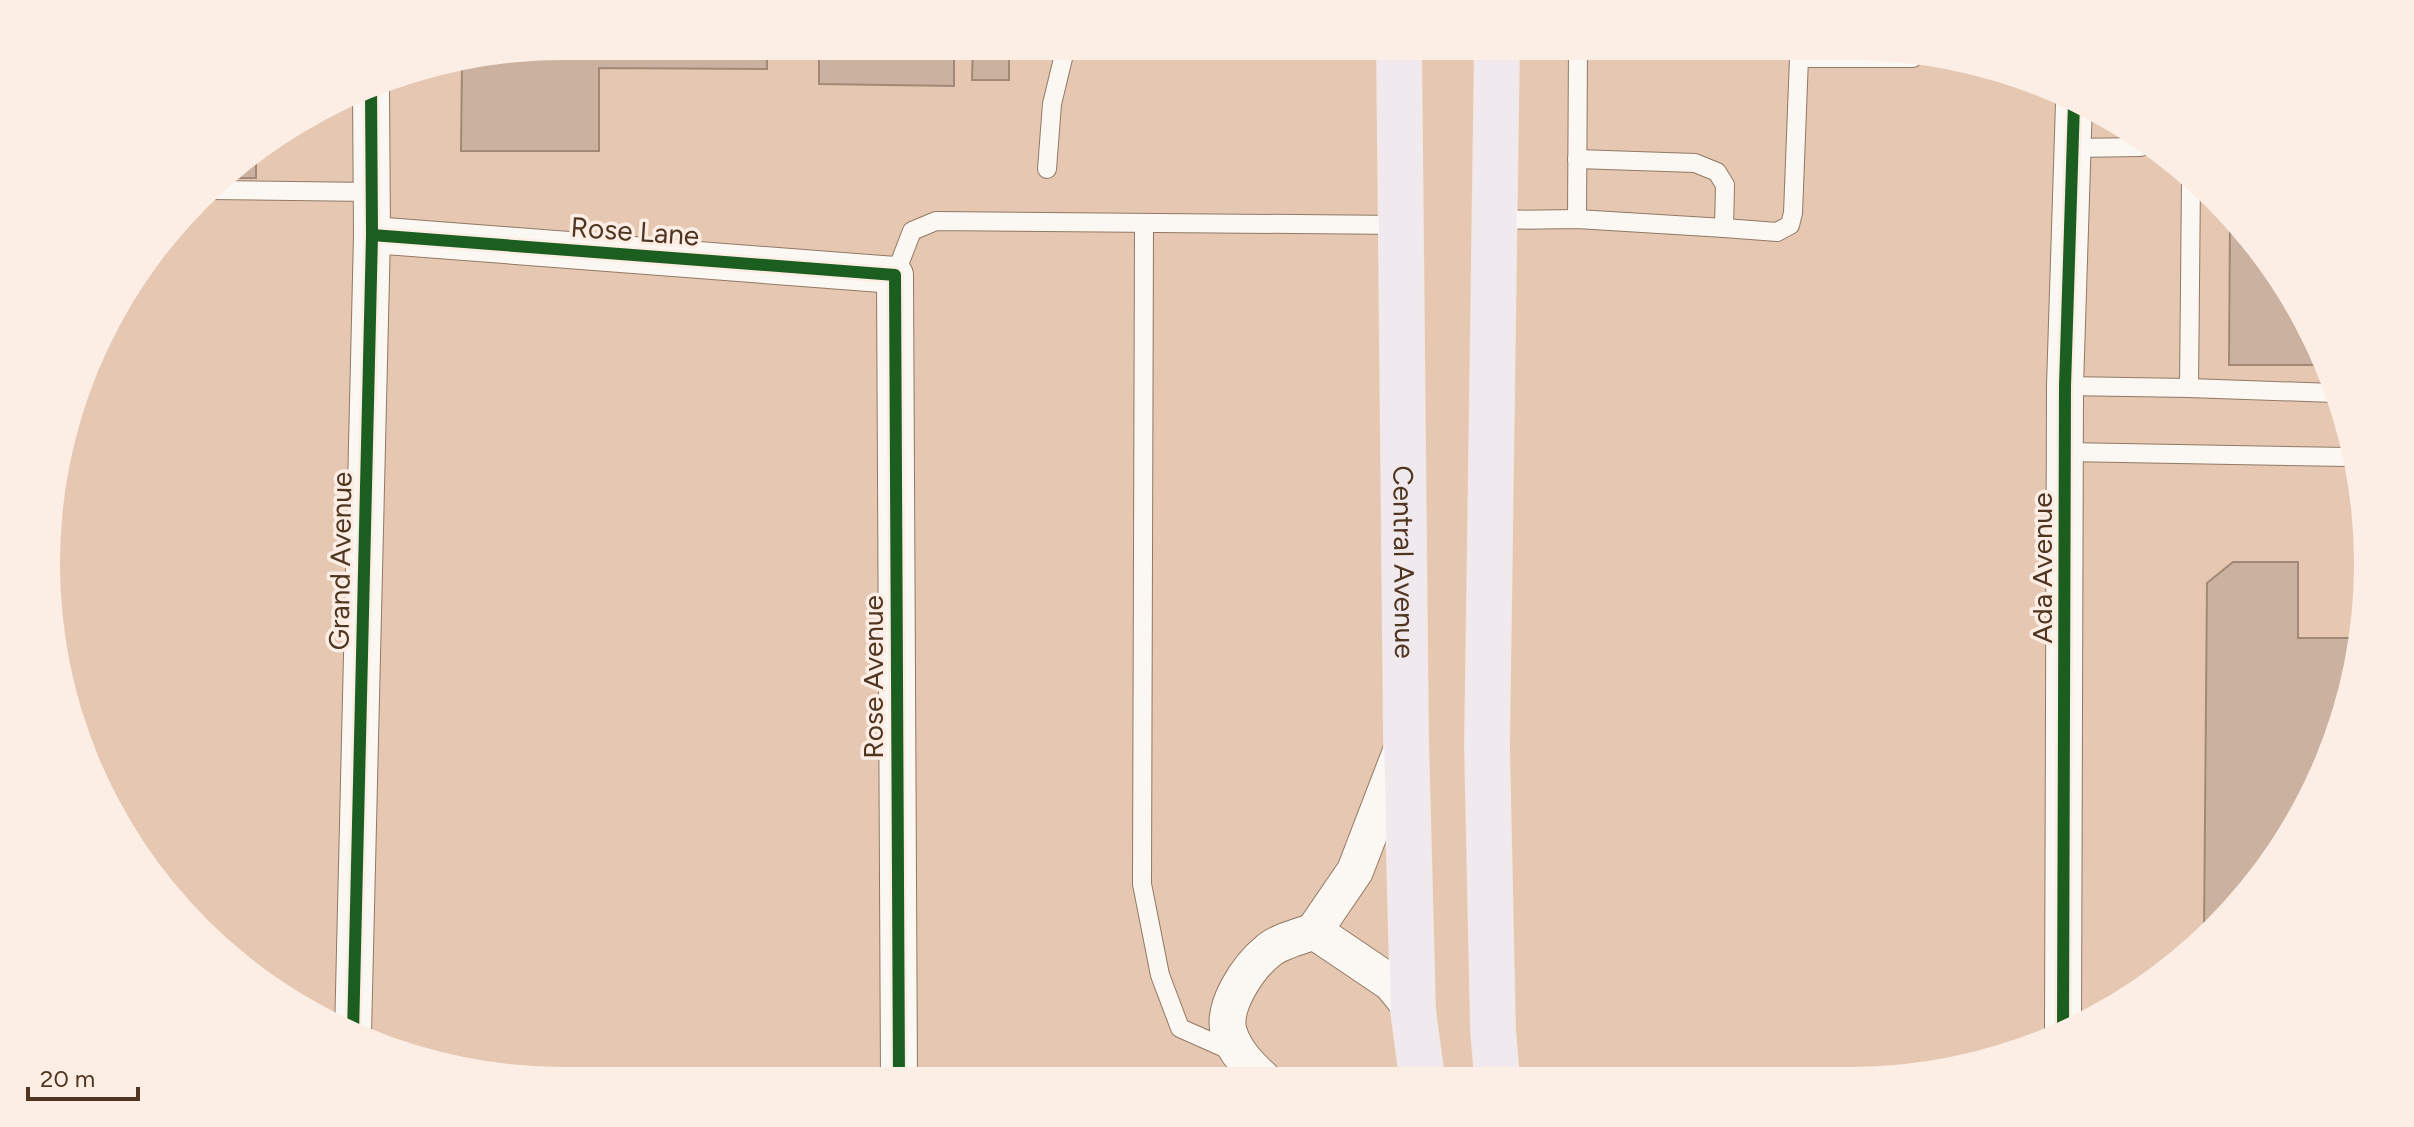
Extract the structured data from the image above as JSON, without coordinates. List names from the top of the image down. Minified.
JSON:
{"streets":{"main road":["Central Avenue"],"street":["Rose Lane","Grand Avenue","Ada Avenue","Rose Avenue"]},"crossings":[["Rose Lane","Grand Avenue"],["Rose Lane","Rose Avenue"]],"scale_bar":"20 m"}
